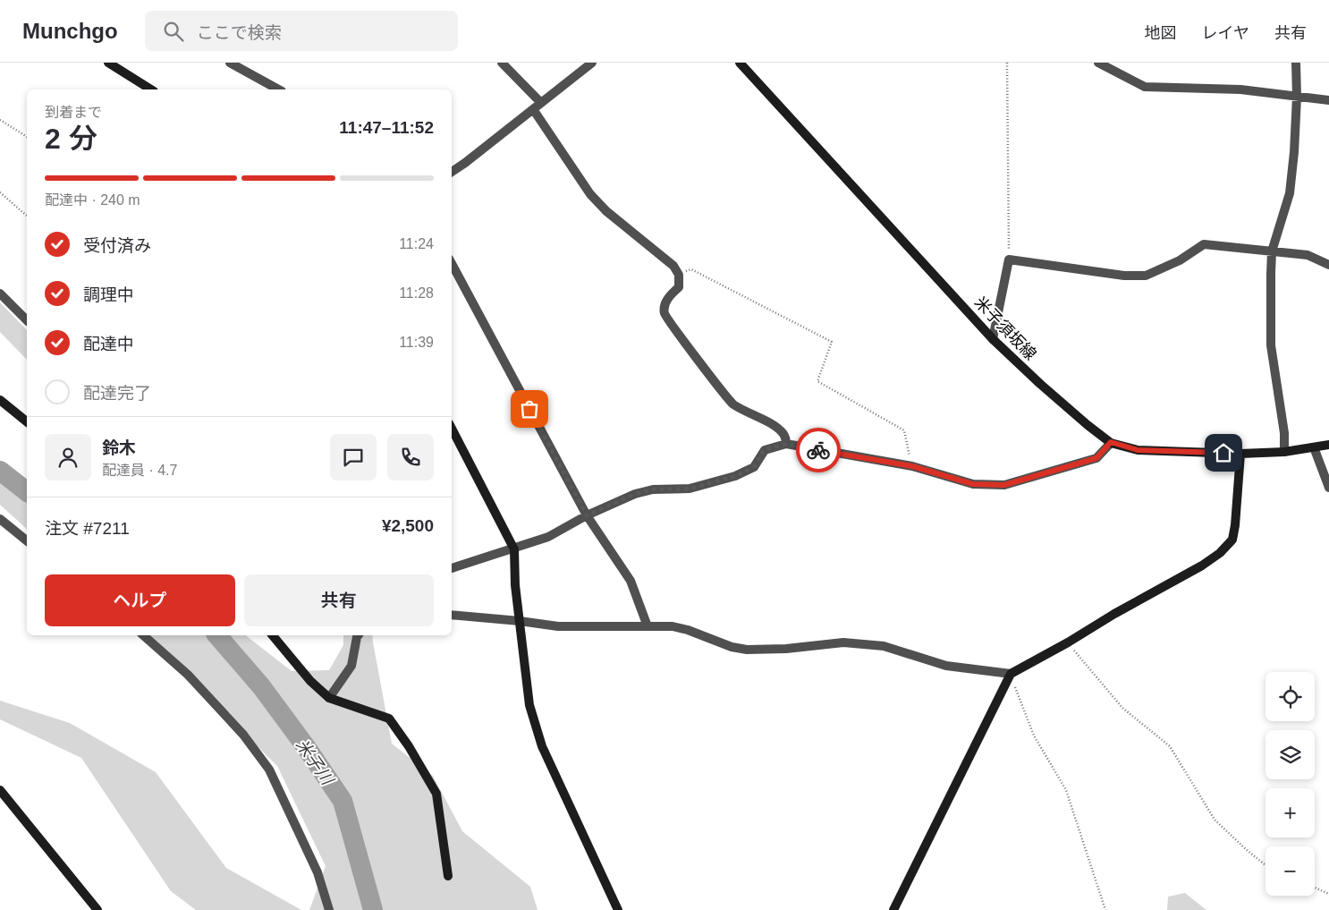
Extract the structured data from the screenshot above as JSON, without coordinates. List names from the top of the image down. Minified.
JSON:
{"streets":{"street":["米子須坂線"]},"water":["米子川"],"page":{"header":"Munchgo","search":"ここで検索","nav":["地図","レイヤ","共有"],"heading":["2 分","到着まで","11:47–11:52"],"panel":["鈴木","配達員 · 4.7","注文 #7211","¥2,500"],"bar":"配達中 · 240 m","list":[["受付済み","11:24"],["調理中","11:28"],["配達中","11:39"],"配達完了"],"buttons":["ヘルプ","共有"],"map_buttons":["+","−"]}}
